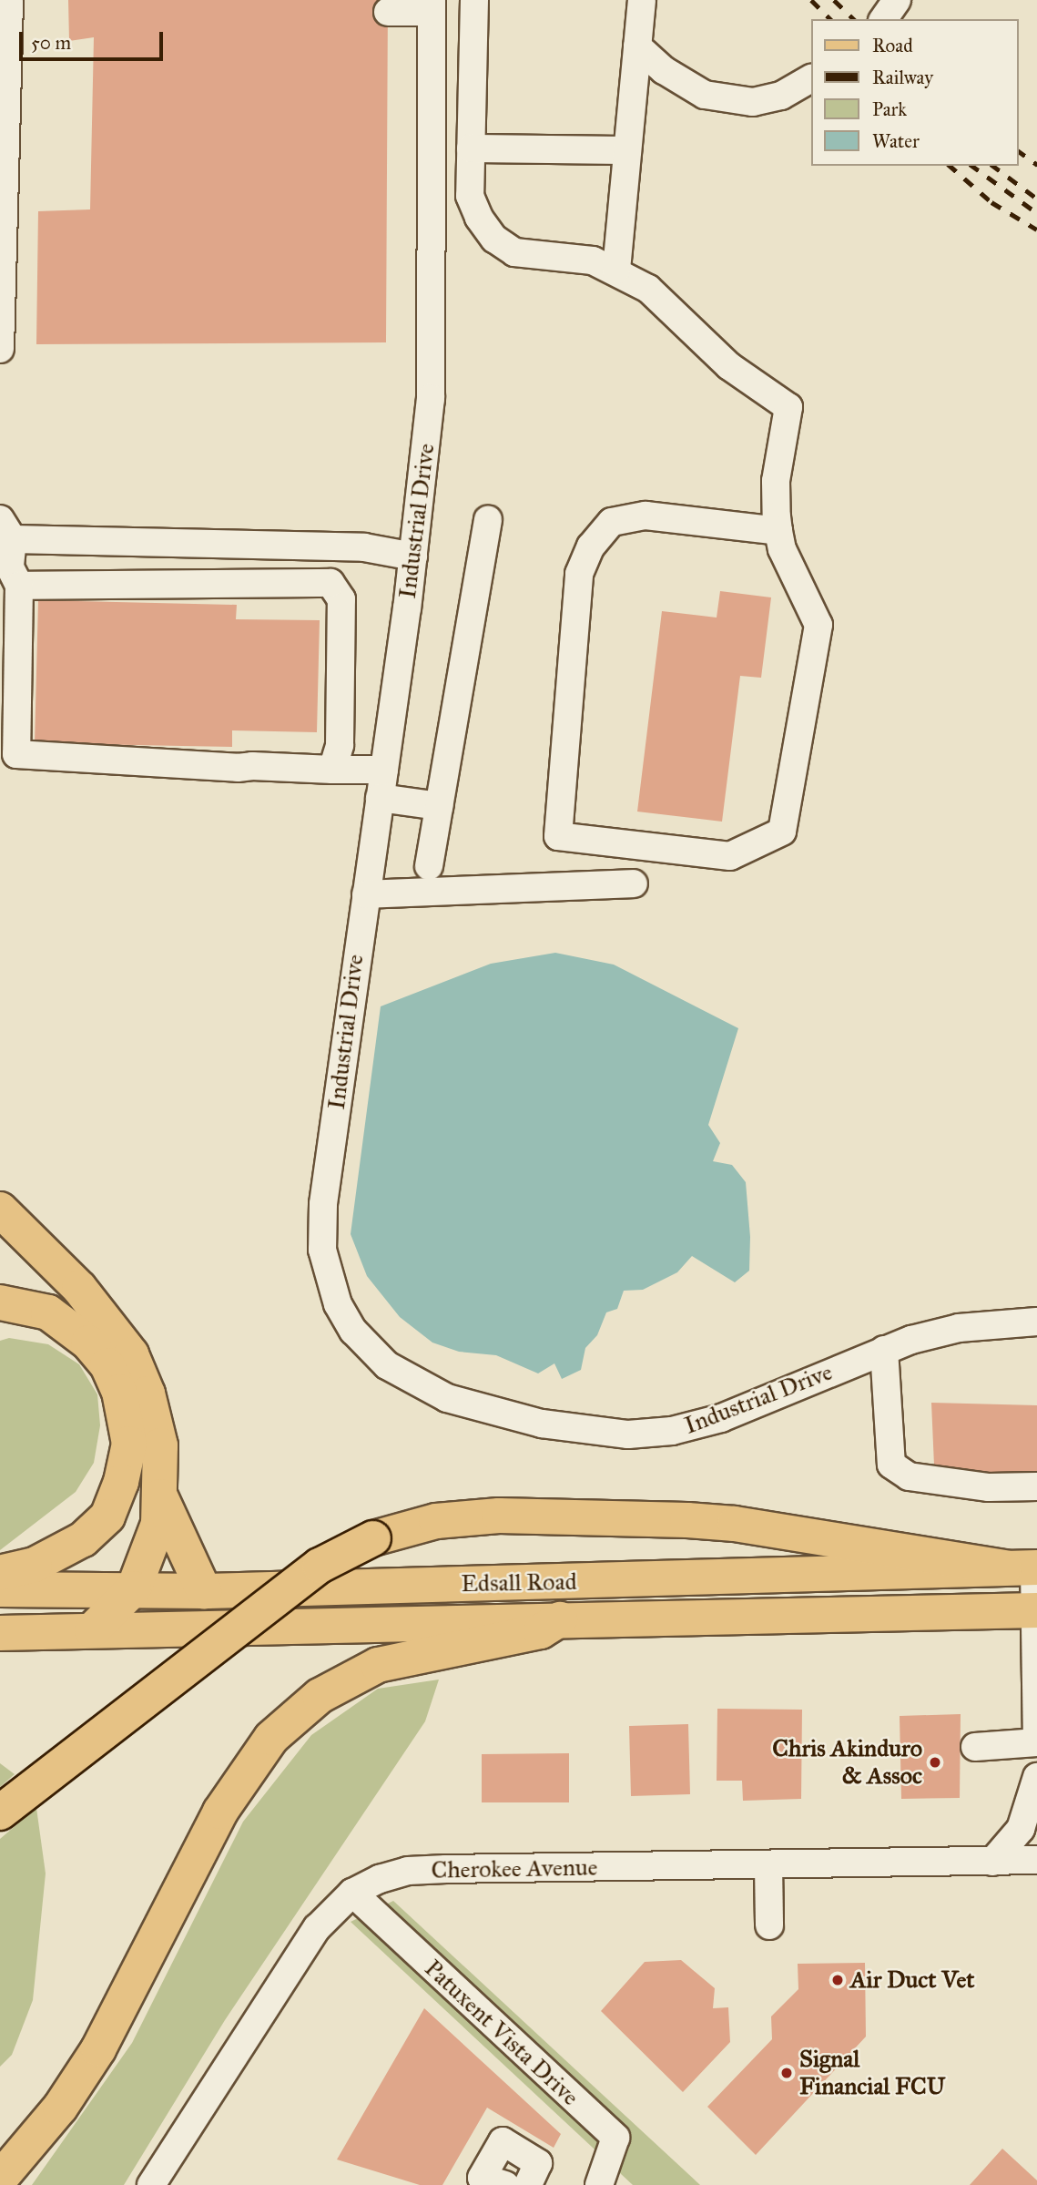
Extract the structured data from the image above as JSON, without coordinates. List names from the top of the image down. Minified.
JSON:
{"streets":{"main road":["Edsall Road"],"street":["Industrial Drive","Cherokee Avenue","Patuxent Vista Drive"]},"crossings":[["Cherokee Avenue","Patuxent Vista Drive"]],"places":["Chris Akinduro & Assoc","Air Duct Vet","Signal Financial FCU"],"legend":["Road","Railway","Park","Water"],"scale_bar":"50 m"}
